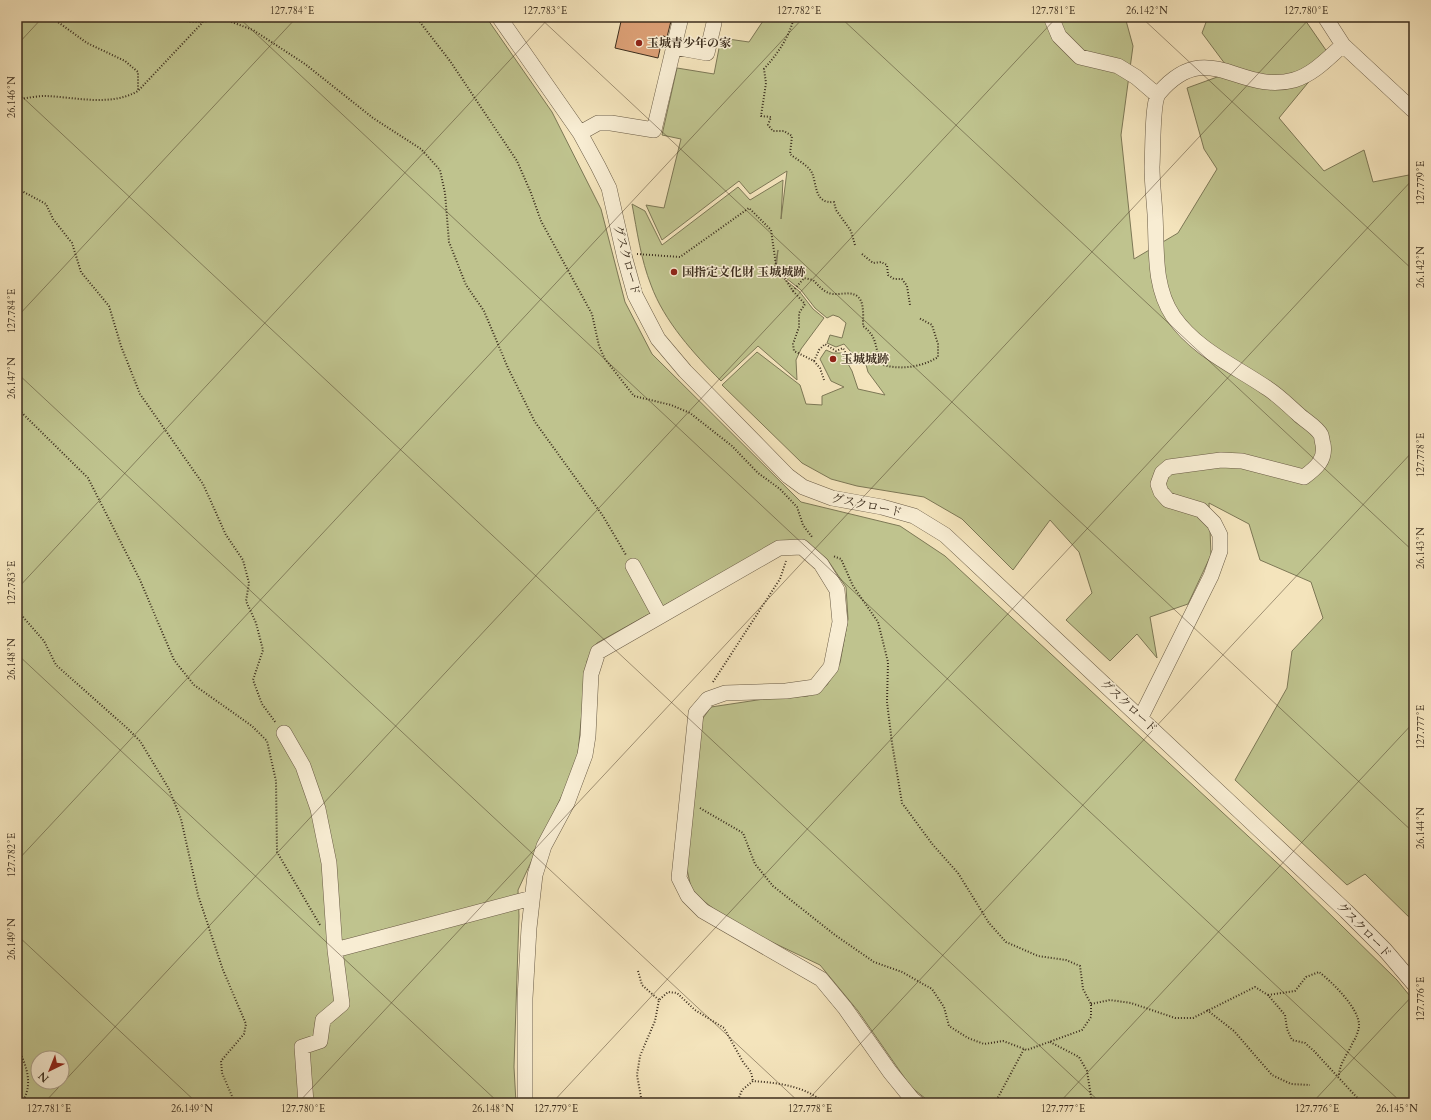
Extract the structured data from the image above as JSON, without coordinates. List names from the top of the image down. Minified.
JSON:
{"streets":{"street":["グスクロード"]},"places":["玉城青少年の家","国指定文化財 玉城城跡","玉城城跡"],"north":"bottom left","coordinates":["127.784°E","127.783°E","127.782°E","127.781°E","26.142°N","127.780°E","26.146°N","127.779°E","26.147°N","127.778°E","26.143°N","26.148°N","127.777°E","26.144°N","26.149°N","127.776°E","26.145°N"]}
